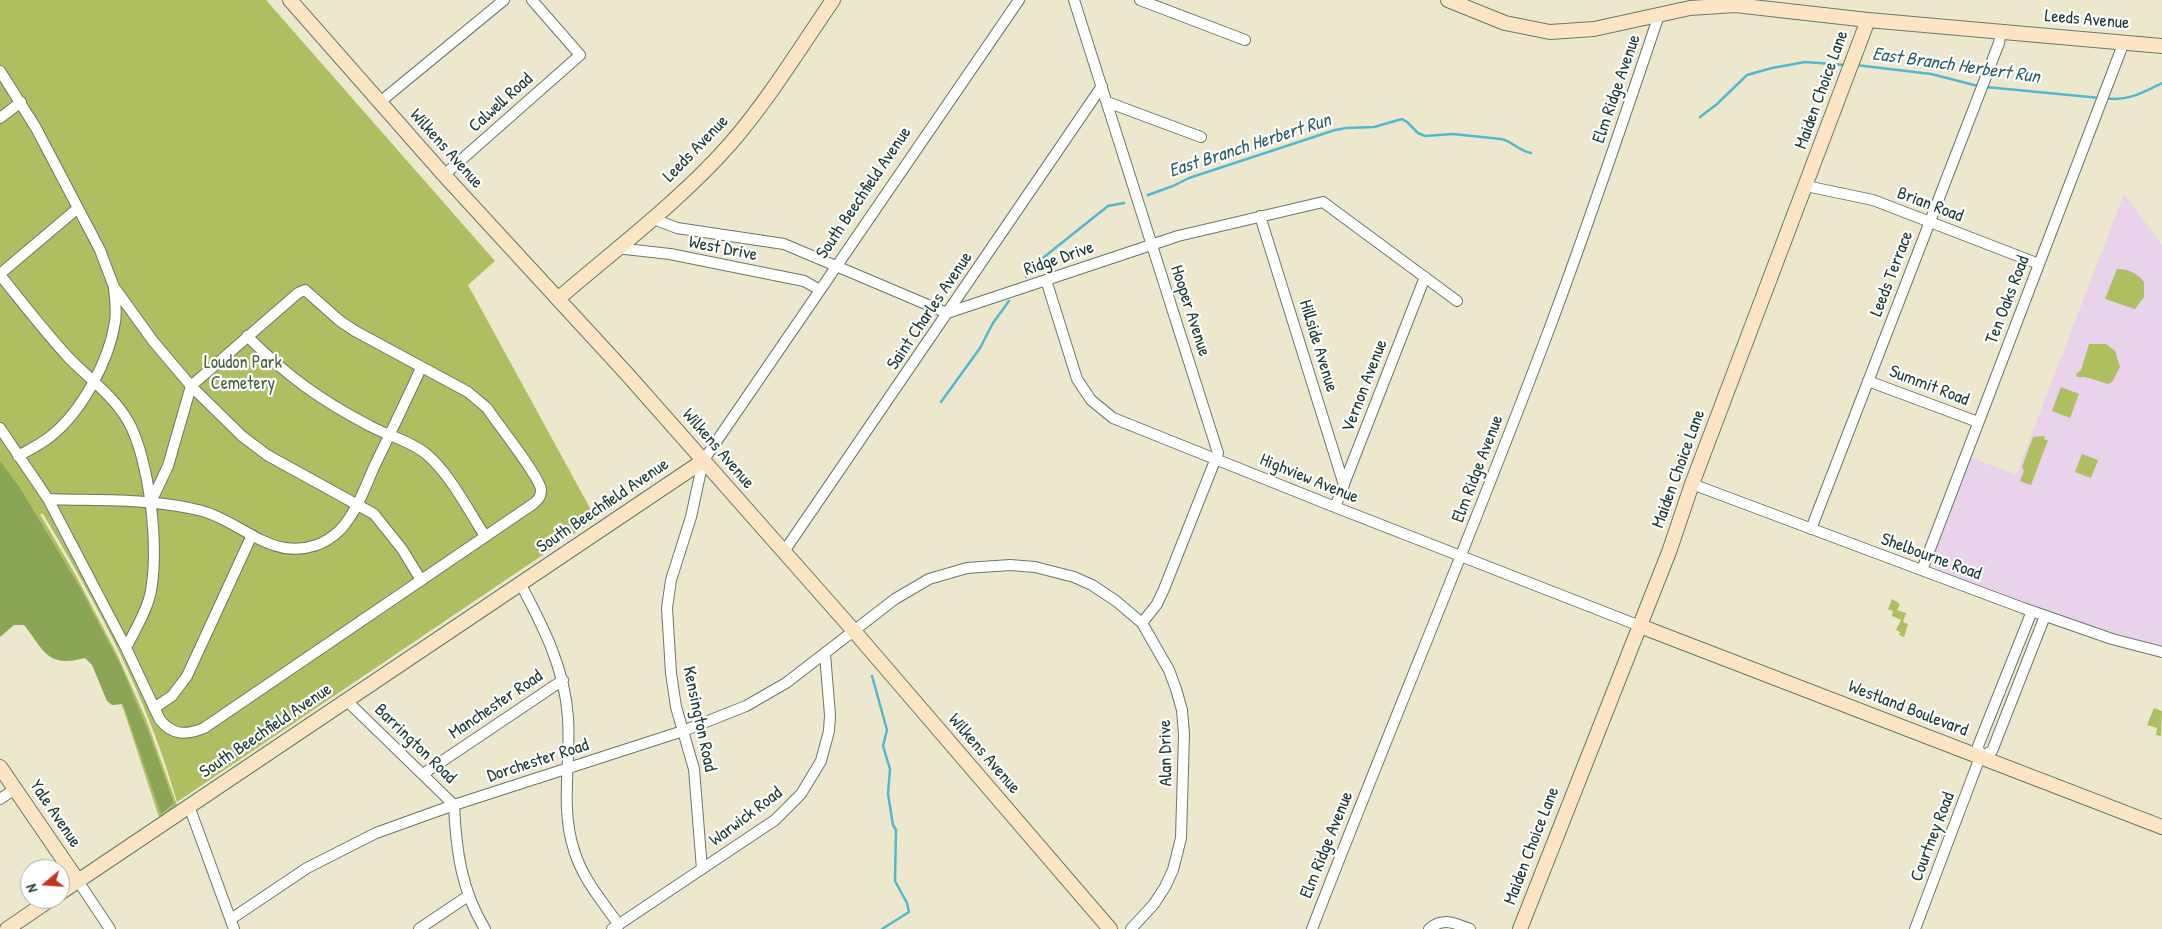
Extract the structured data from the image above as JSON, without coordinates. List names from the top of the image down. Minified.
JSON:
{"streets":{"street":["Leeds Avenue","Elm Ridge Avenue","Maiden Choice Lane","Calwell Road","Wilkens Avenue","South Beechfield Avenue","Brian Road","West Drive","Ridge Drive","Leeds Terrace","Ten Oaks Road","Saint Charles Avenue","Hooper Avenue","Hillside Avenue","Vernon Avenue","Summit Road","Highview Avenue","Shelbourne Road","Manchester Road","Westland Boulevard","Kensington Road","Barrington Road","Alan Drive","Dorchester Road","Yale Avenue","Warwick Road","Courtney Road"]},"crossings":[["Leeds Avenue","Elm Ridge Avenue"],["Leeds Avenue","Maiden Choice Lane"],["Leeds Avenue","Wilkens Avenue"],["Leeds Avenue","West Drive"],["Leeds Avenue","Leeds Terrace"],["Leeds Avenue","Ten Oaks Road"],["Elm Ridge Avenue","Highview Avenue"],["Maiden Choice Lane","Brian Road"],["Maiden Choice Lane","Highview Avenue"],["Maiden Choice Lane","Shelbourne Road"],["Maiden Choice Lane","Westland Boulevard"],["Calwell Road","Wilkens Avenue"],["Wilkens Avenue","South Beechfield Avenue"],["Wilkens Avenue","Saint Charles Avenue"],["Wilkens Avenue","Kensington Road"],["Wilkens Avenue","Alan Drive"],["Wilkens Avenue","Dorchester Road"],["South Beechfield Avenue","West Drive"],["South Beechfield Avenue","Kensington Road"],["South Beechfield Avenue","Barrington Road"],["South Beechfield Avenue","Yale Avenue"],["Brian Road","Leeds Terrace"],["Brian Road","Ten Oaks Road"],["Ridge Drive","Saint Charles Avenue"],["Ridge Drive","Hooper Avenue"],["Ridge Drive","Hillside Avenue"],["Ridge Drive","Vernon Avenue"],["Ridge Drive","Highview Avenue"],["Leeds Terrace","Summit Road"],["Leeds Terrace","Shelbourne Road"],["Ten Oaks Road","Summit Road"],["Ten Oaks Road","Shelbourne Road"],["Saint Charles Avenue","Hooper Avenue"],["Hooper Avenue","Highview Avenue"],["Hillside Avenue","Vernon Avenue"],["Vernon Avenue","Highview Avenue"],["Highview Avenue","Westland Boulevard"],["Shelbourne Road","Courtney Road"],["Manchester Road","Barrington Road"],["Westland Boulevard","Courtney Road"],["Kensington Road","Dorchester Road"],["Kensington Road","Warwick Road"],["Barrington Road","Dorchester Road"],["Alan Drive","Dorchester Road"],["Dorchester Road","Warwick Road"]],"water":["East Branch Herbert Run"],"parks":["Loudon Park Cemetery"],"north":"left"}
